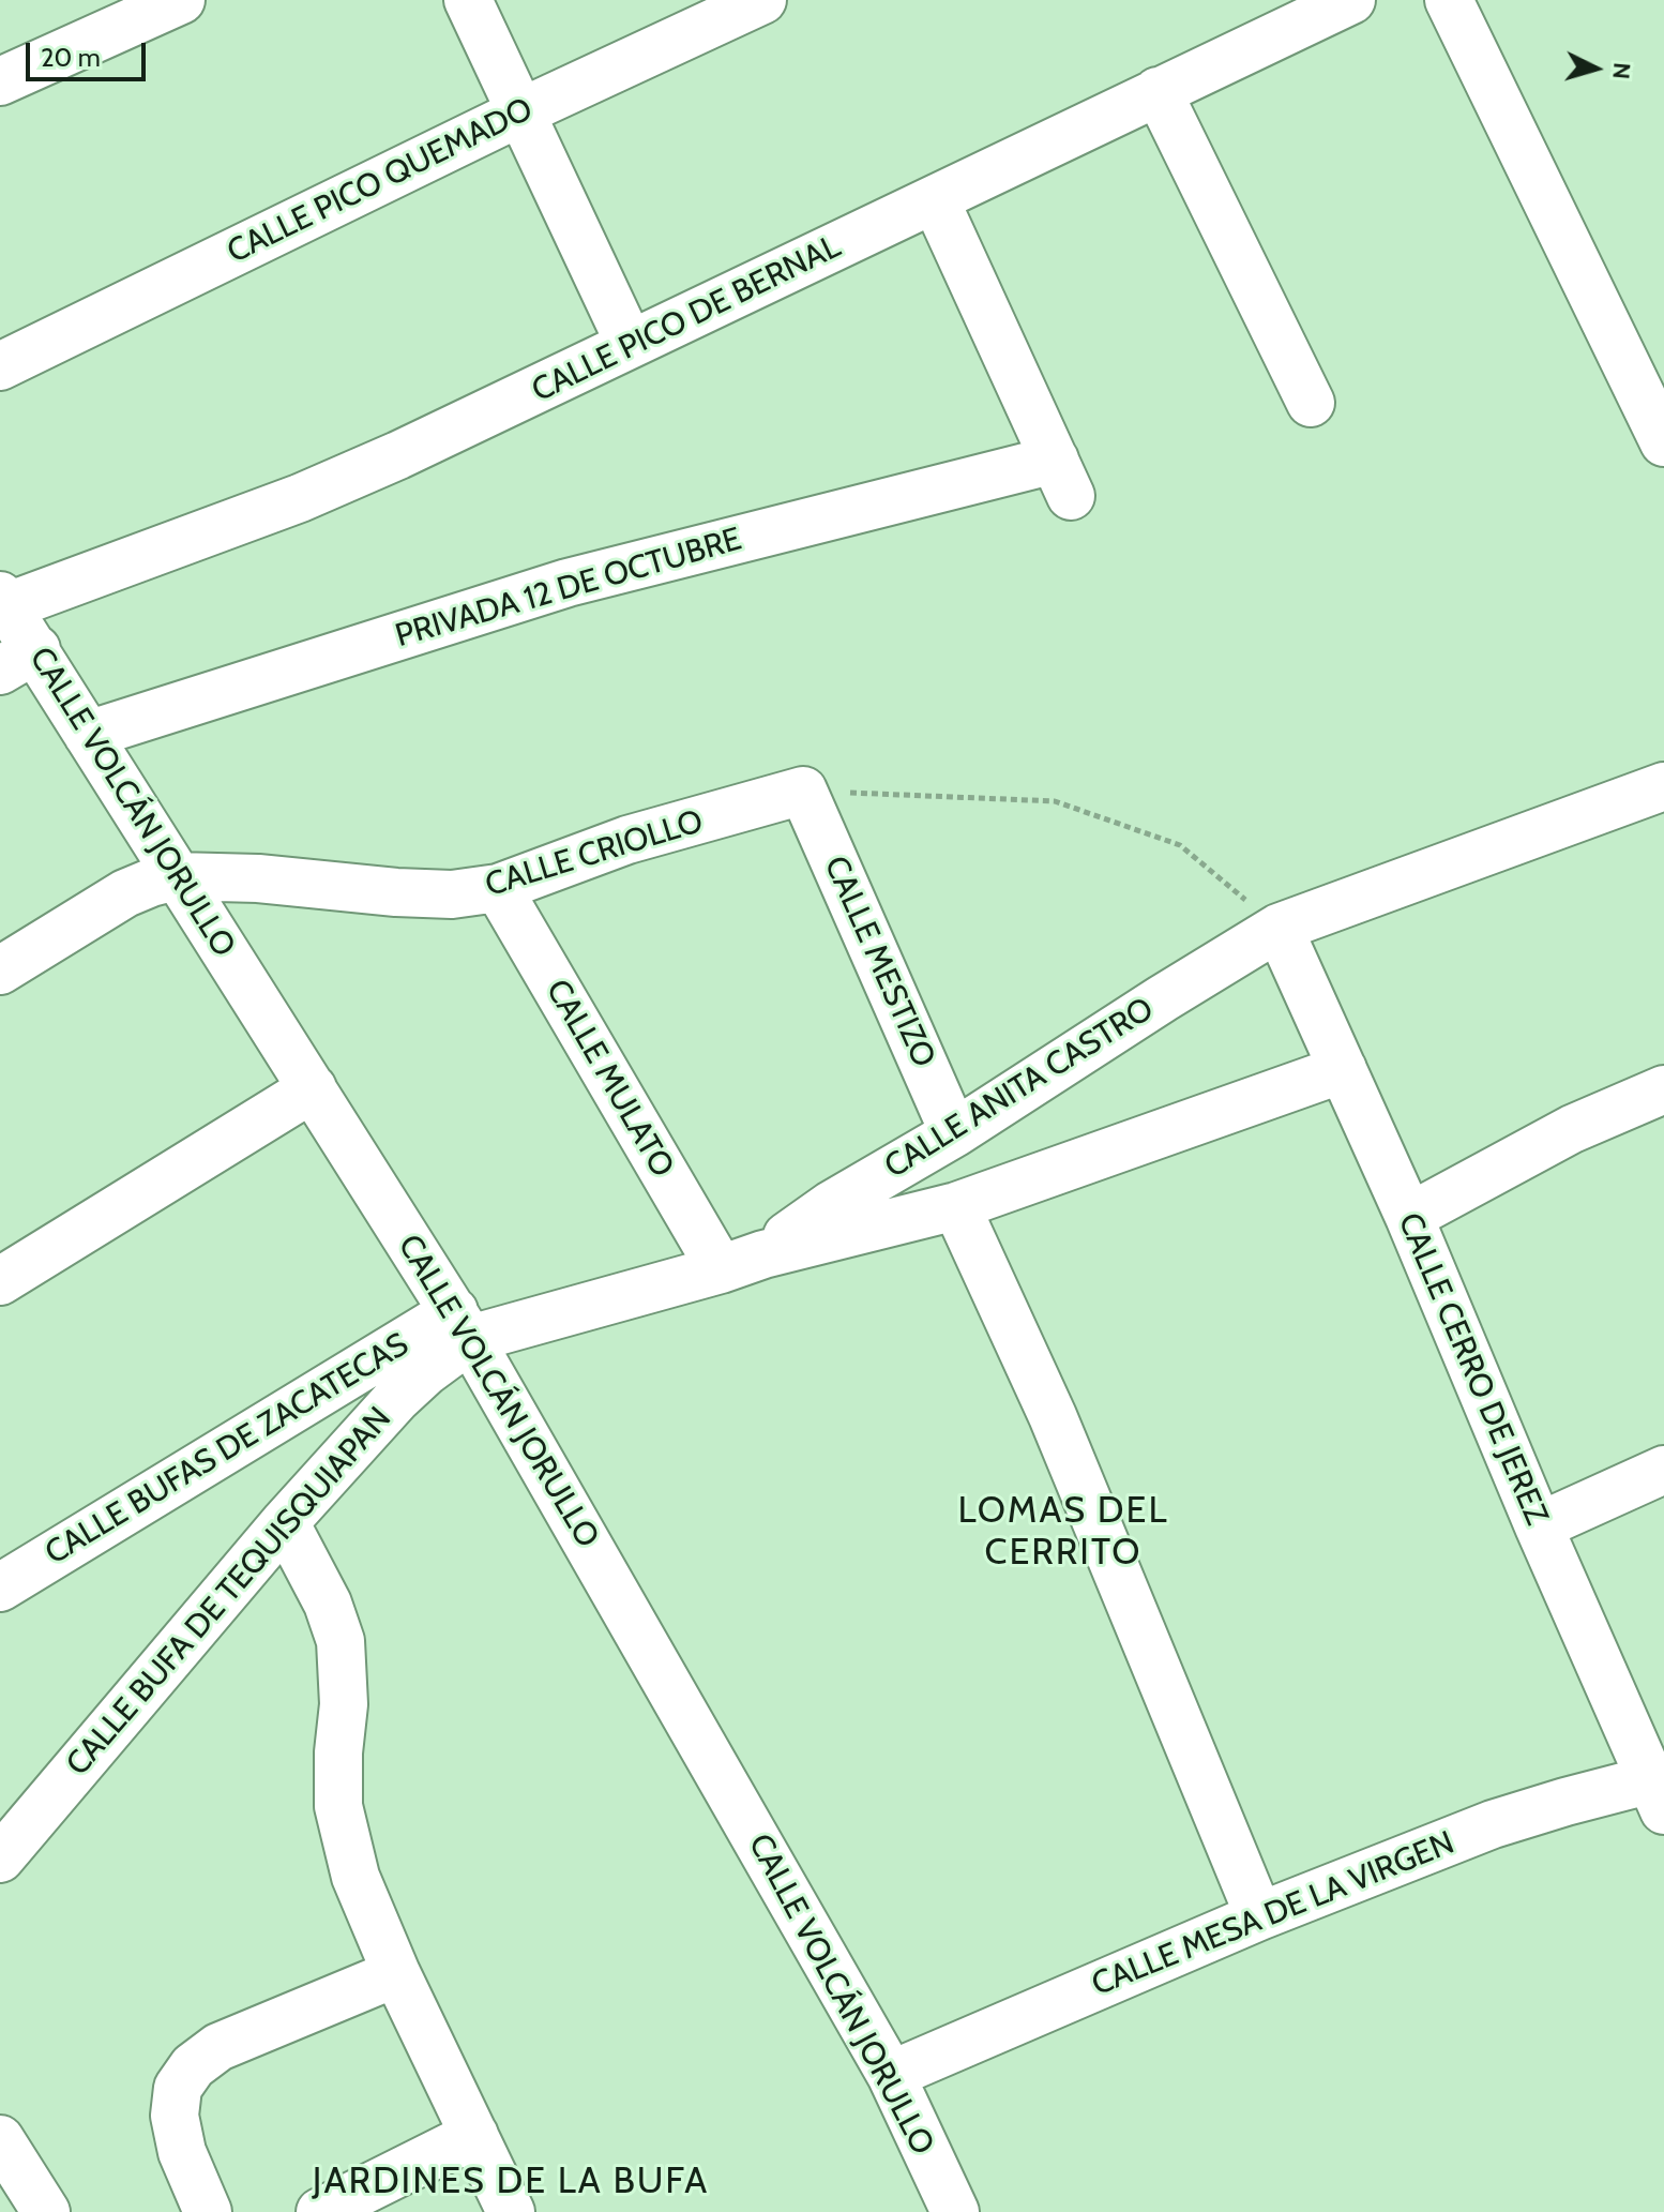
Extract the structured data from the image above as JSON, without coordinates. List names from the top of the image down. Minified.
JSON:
{"streets":{"street":["CALLE PICO QUEMADO","CALLE PICO DE BERNAL","PRIVADA 12 DE OCTUBRE","CALLE VOLCÁN JORULLO","CALLE CRIOLLO","CALLE MESTIZO","CALLE MULATO","CALLE ANITA CASTRO","CALLE CERRO DE JEREZ","CALLE BUFAS DE ZACATECAS","CALLE BUFA DE TEQUISQUIAPAN","CALLE MESA DE LA VIRGEN"]},"crossings":[["CALLE PICO DE BERNAL","PRIVADA 12 DE OCTUBRE"],["CALLE PICO DE BERNAL","CALLE VOLCÁN JORULLO"],["PRIVADA 12 DE OCTUBRE","CALLE VOLCÁN JORULLO"],["CALLE VOLCÁN JORULLO","CALLE CRIOLLO"],["CALLE VOLCÁN JORULLO","CALLE ANITA CASTRO"],["CALLE VOLCÁN JORULLO","CALLE BUFAS DE ZACATECAS"],["CALLE VOLCÁN JORULLO","CALLE BUFA DE TEQUISQUIAPAN"],["CALLE VOLCÁN JORULLO","CALLE MESA DE LA VIRGEN"],["CALLE CRIOLLO","CALLE MESTIZO"],["CALLE CRIOLLO","CALLE MULATO"],["CALLE MESTIZO","CALLE ANITA CASTRO"],["CALLE MULATO","CALLE ANITA CASTRO"],["CALLE ANITA CASTRO","CALLE CERRO DE JEREZ"],["CALLE ANITA CASTRO","CALLE BUFAS DE ZACATECAS"],["CALLE ANITA CASTRO","CALLE BUFA DE TEQUISQUIAPAN"],["CALLE CERRO DE JEREZ","CALLE MESA DE LA VIRGEN"],["CALLE BUFAS DE ZACATECAS","CALLE BUFA DE TEQUISQUIAPAN"]],"districts":["LOMAS DEL CERRITO","JARDINES DE LA BUFA"],"scale_bar":"20 m","north":"right"}
